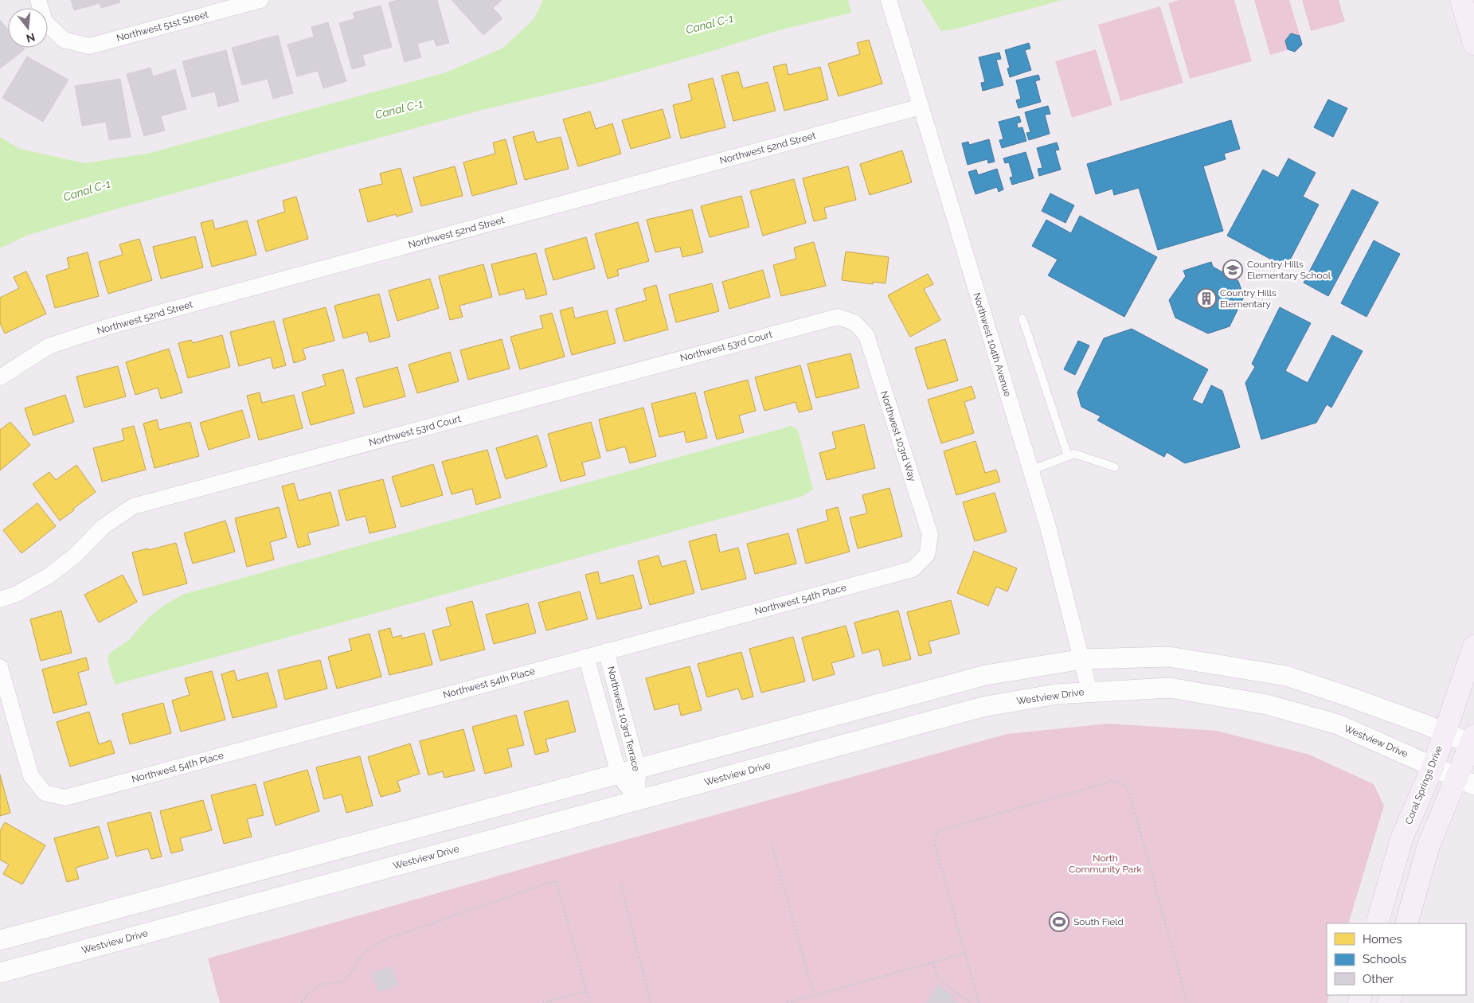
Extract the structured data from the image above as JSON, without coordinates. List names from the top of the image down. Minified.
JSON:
{"streets":{"main road":["Coral Springs Drive"],"street":["Northwest 51st Street","Northwest 52nd Street","Northwest 104th Avenue","Northwest 53rd Court","Northwest 103rd Way","Northwest 54th Place","Westview Drive","Northwest 103rd Terrace"]},"crossings":[["Northwest 52nd Street","Northwest 104th Avenue"],["Northwest 104th Avenue","Westview Drive"],["Northwest 53rd Court","Northwest 103rd Way"],["Northwest 103rd Way","Northwest 54th Place"],["Northwest 54th Place","Northwest 103rd Terrace"],["Westview Drive","Northwest 103rd Terrace"],["Westview Drive","Coral Springs Drive"]],"water":["Canal C-1"],"parks":["North Community Park"],"places":{"school or university":["Country Hills Elementary School"],"building":["Country Hills Elementary"],"sports":["South Field"]},"legend":["Homes","Schools","Other"],"north":"bottom"}
